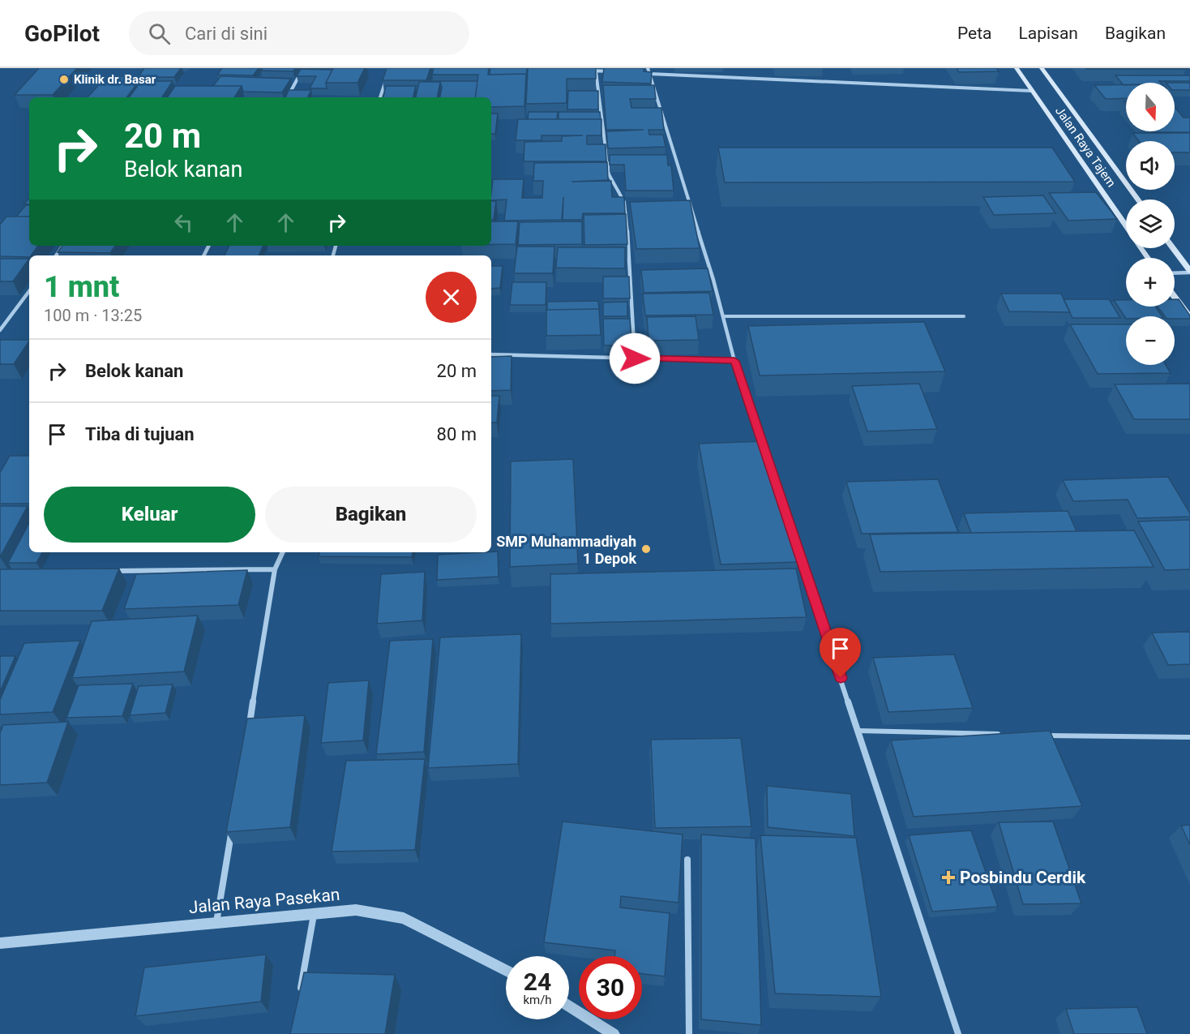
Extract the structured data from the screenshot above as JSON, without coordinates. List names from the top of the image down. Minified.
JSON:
{"streets":{"main road":["Jalan Raya Tajem"],"street":["Jalan Raya Pasekan"]},"places":{"other":["Klinik dr. Basar","SMP Muhammadiyah 1 Depok"],"health":["Posbindu Cerdik"]},"north":"bottom","page":{"header":"GoPilot","search":"Cari di sini","nav":["Peta","Lapisan","Bagikan"],"map_buttons":["+","−"],"turn":["20 m","Belok kanan"],"heading":["1 mnt","100 m · 13:25"],"list":[{"name":"Belok kanan","value":"20 m"},{"name":"Tiba di tujuan","value":"80 m"}],"buttons":["Keluar","Bagikan"],"speed":"24 km/h","limit":"30"}}
